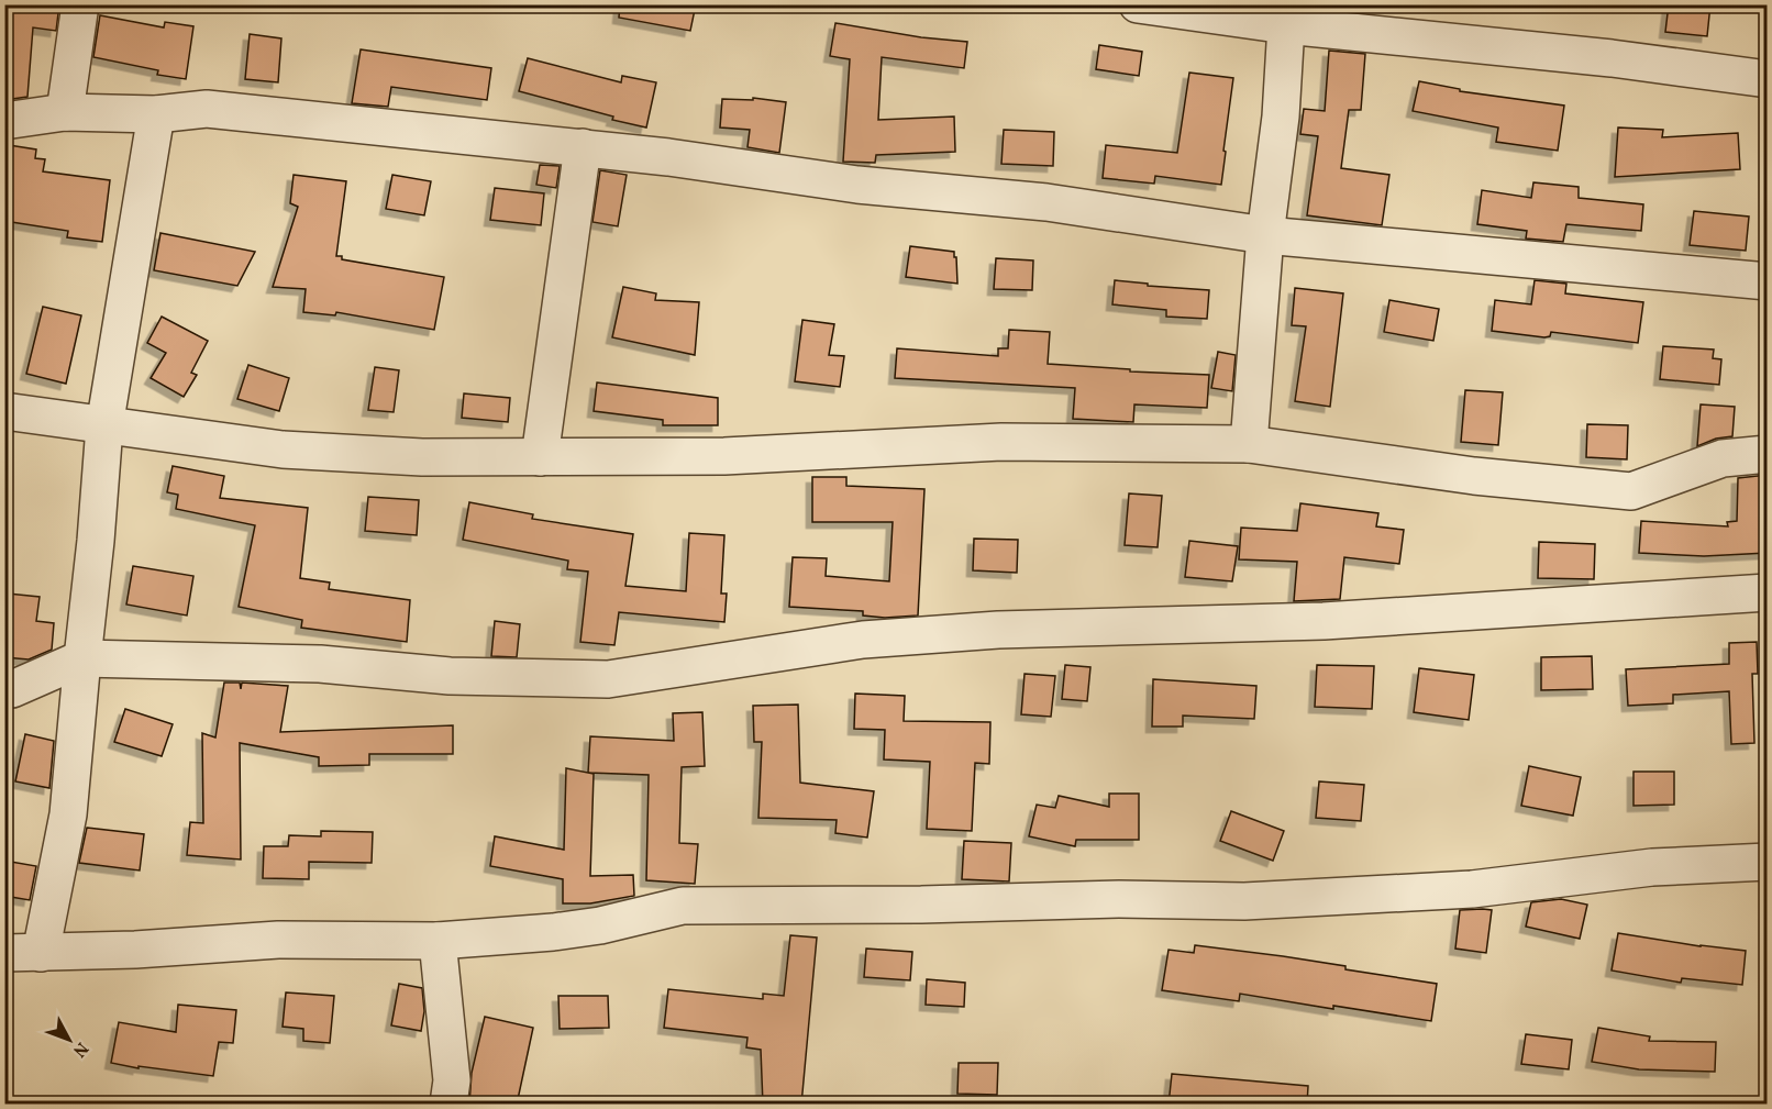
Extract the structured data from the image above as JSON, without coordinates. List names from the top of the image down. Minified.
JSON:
{"north":"bottom right"}
